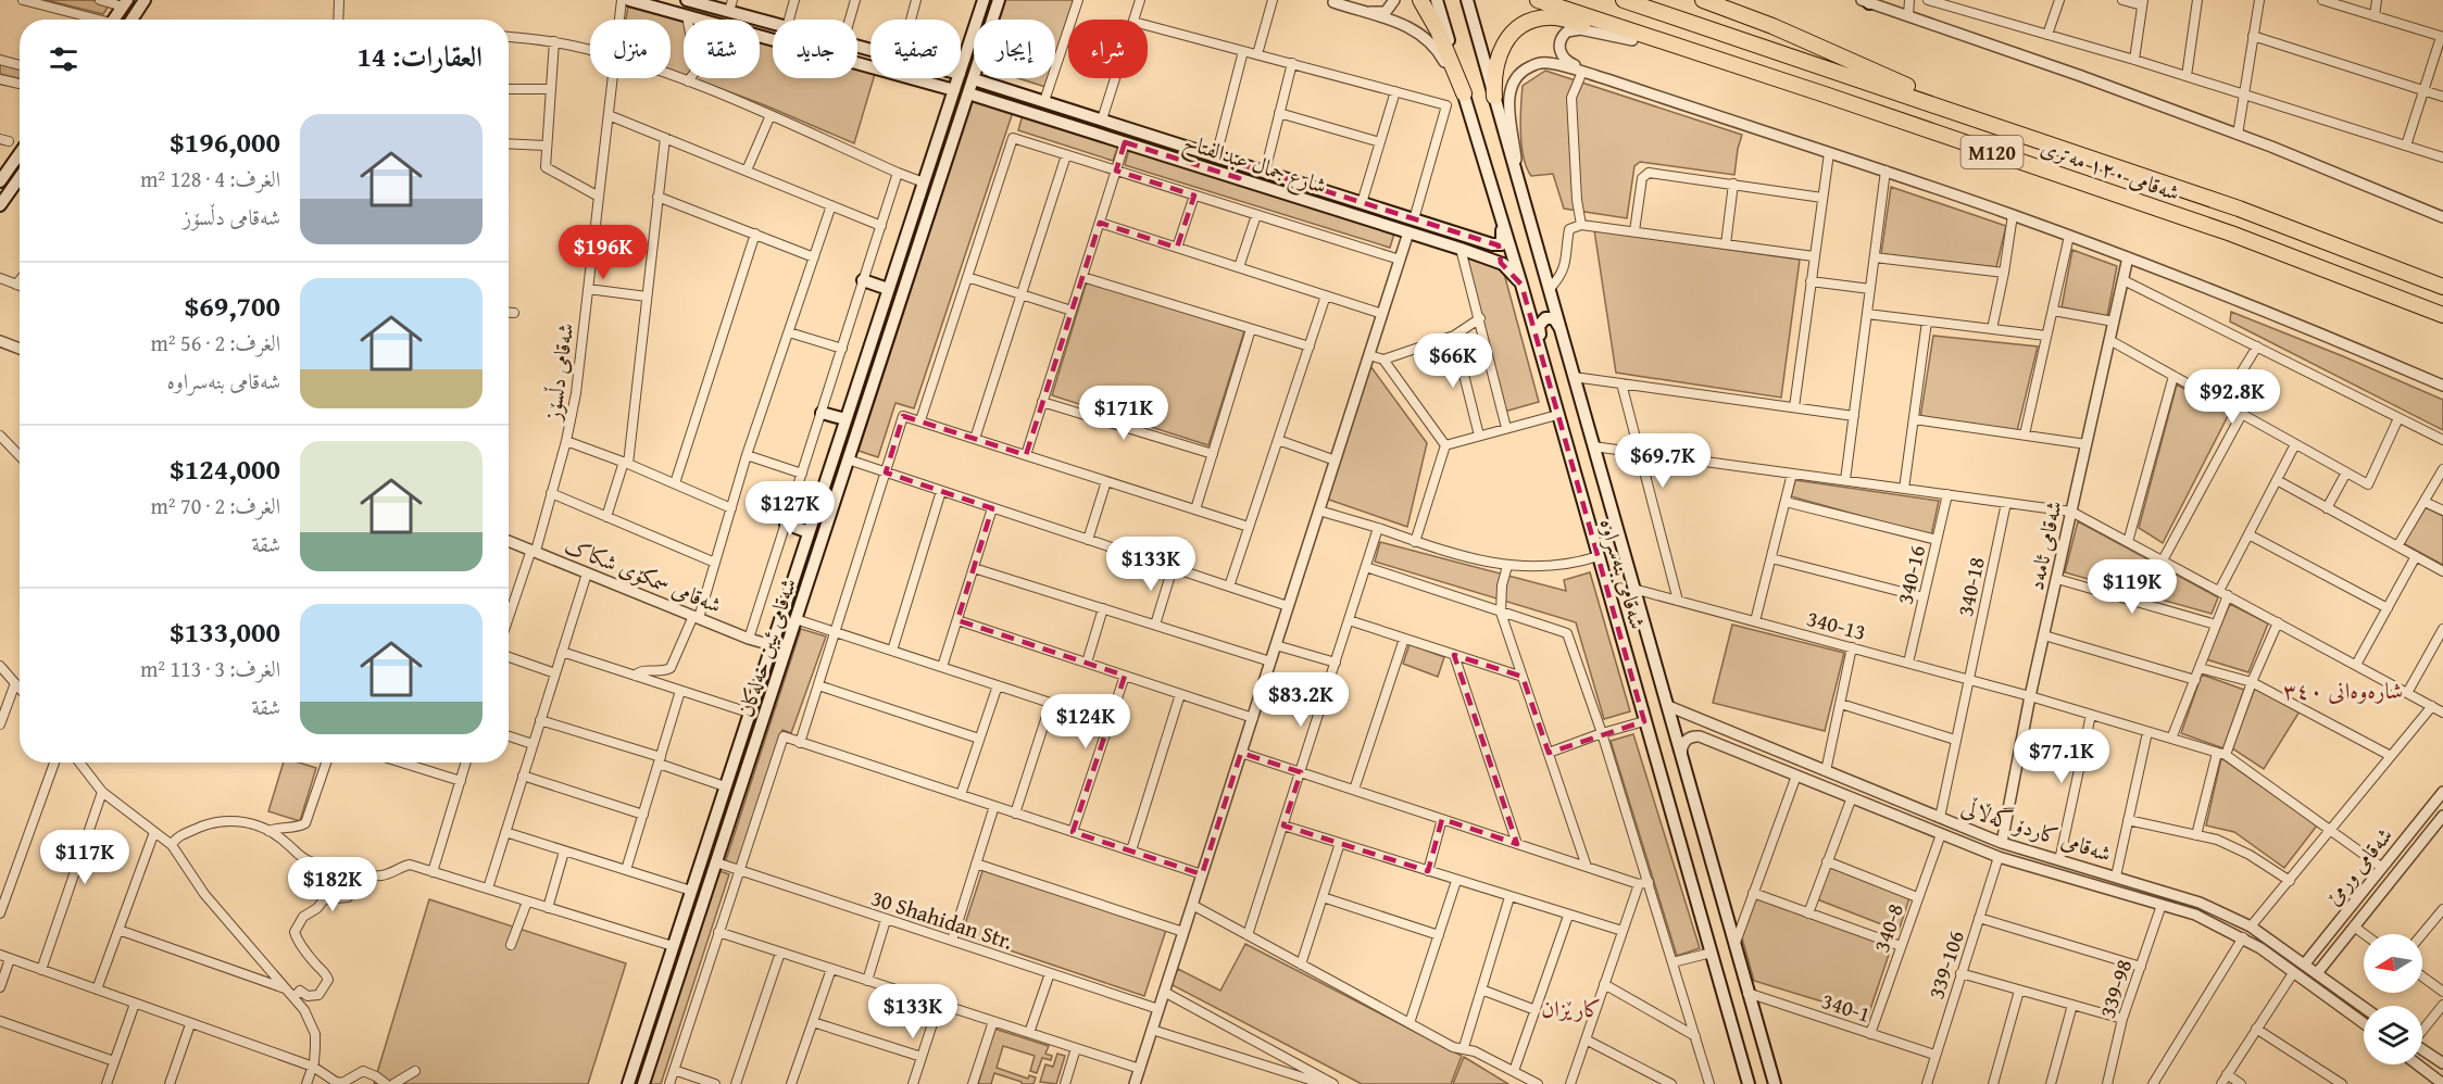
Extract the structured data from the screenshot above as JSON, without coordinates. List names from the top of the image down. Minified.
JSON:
{"streets":{"highway":["M120","شەقامی ١٢٠ مەتری"],"main road":["شارع جمال عبدالفتاح","شەقامی بنەسراوە","شەقامی ئیبن خەلەکان"],"street":["شەقامی دڵسۆز","شەقامی ئامەد","شەقامی سمکۆی شکاک","340-16","340-18","340-13","شەقامی کاردۆ گەڵاڵی","شەقامی ورمێ","30 Shahidan Str.","340-8","339-106","339-98","340-1"]},"crossings":[["شارع جمال عبدالفتاح","شەقامی بنەسراوە"],["شارع جمال عبدالفتاح","شەقامی ئیبن خەلەکان"],["شەقامی دڵسۆز","شەقامی سمکۆی شکاک"],["شەقامی ئامەد","340-13"],["شەقامی ئامەد","شەقامی کاردۆ گەڵاڵی"],["شەقامی بنەسراوە","340-13"],["شەقامی بنەسراوە","شەقامی کاردۆ گەڵاڵی"],["شەقامی بنەسراوە","340-1"],["شەقامی سمکۆی شکاک","شەقامی ئیبن خەلەکان"],["340-16","340-13"],["340-18","340-13"],["340-18","شەقامی کاردۆ گەڵاڵی"],["340-13","شەقامی ورمێ"],["شەقامی ئیبن خەلەکان","30 Shahidan Str."],["شەقامی کاردۆ گەڵاڵی","شەقامی ورمێ"],["شەقامی کاردۆ گەڵاڵی","340-8"],["شەقامی کاردۆ گەڵاڵی","339-106"],["شەقامی کاردۆ گەڵاڵی","339-98"],["340-8","340-1"],["339-106","340-1"]],"districts":["شارەوەانی ٣٤٠","کارێزان"],"north":"left","page":{"chip":["شراء","إيجار","تصفية","جديد","شقة","منزل"],"heading":"العقارات: 14","list":[{"name":"$196,000","note":"الغرف: 4 · 128 m² · شەقامی دڵسۆز"},{"name":"$69,700","note":"الغرف: 2 · 56 m² · شەقامی بنەسراوە"},{"name":"$124,000","note":"الغرف: 2 · 70 m² · شقة"},{"name":"$133,000","note":"الغرف: 3 · 113 m² · شقة"}],"price":["$196K","$66K","$92.8K","$171K","$69.7K","$127K","$133K","$119K","$83.2K","$124K","$77.1K","$117K","$182K","$133K"]}}
